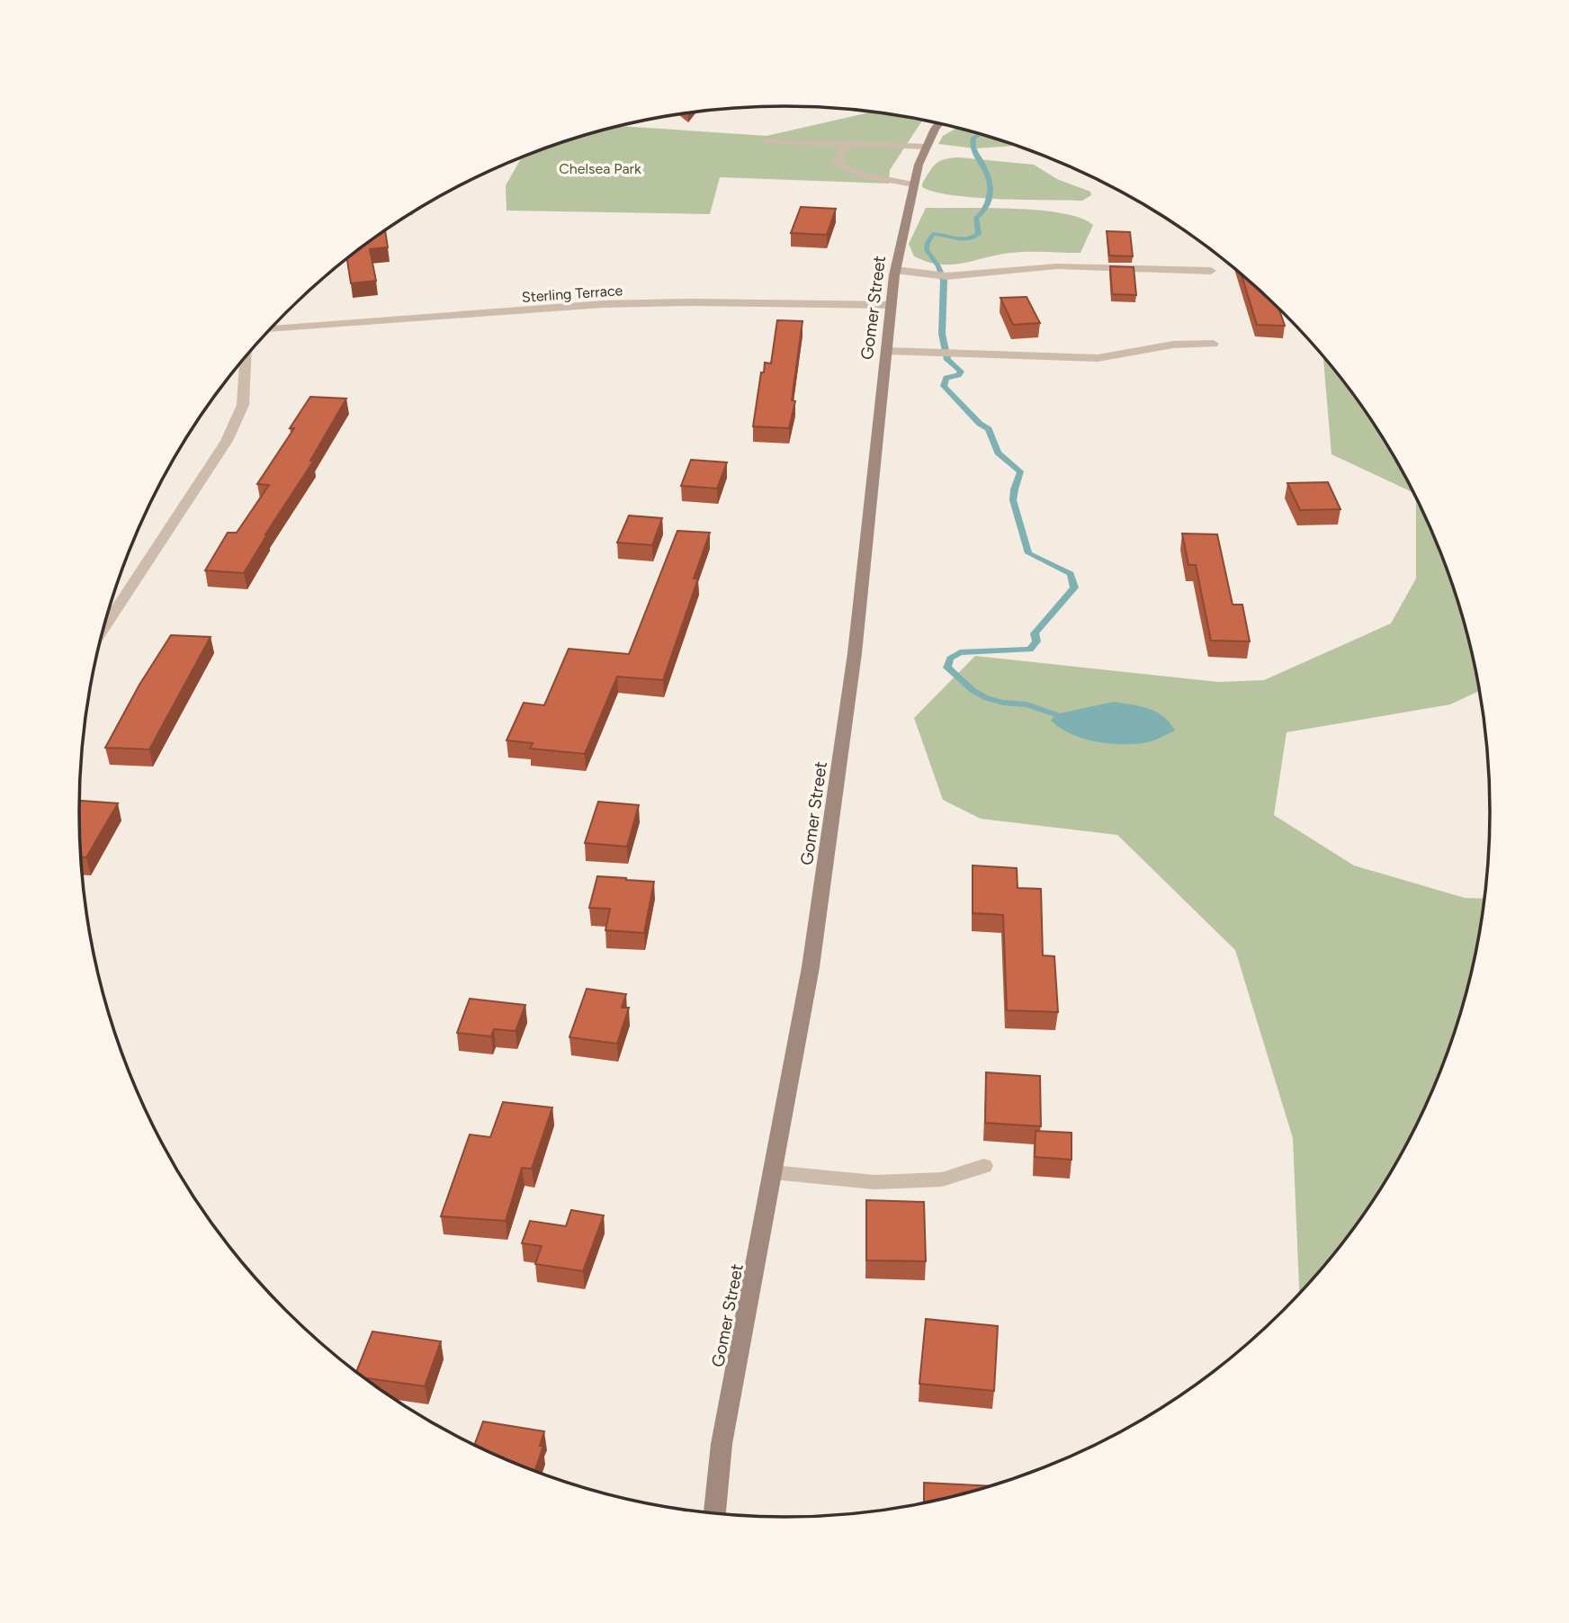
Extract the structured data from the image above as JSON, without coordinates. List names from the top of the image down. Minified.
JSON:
{"streets":{"street":["Sterling Terrace","Gomer Street"]},"crossings":[["Sterling Terrace","Gomer Street"]],"parks":["Chelsea Park"]}
